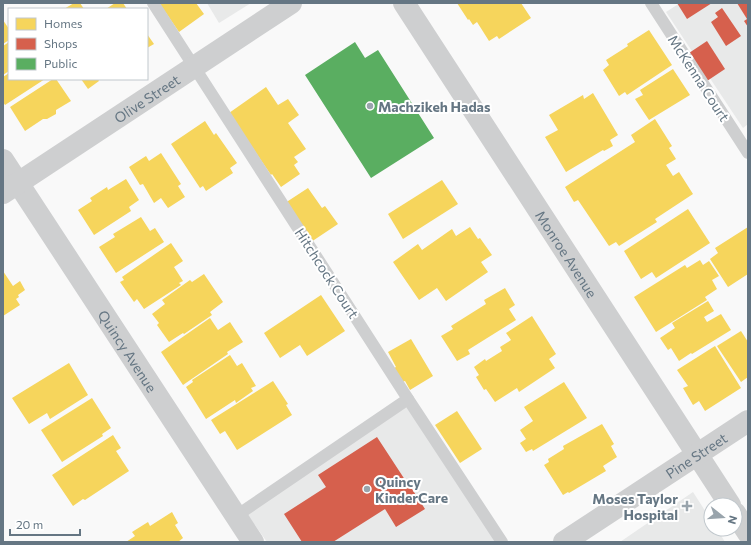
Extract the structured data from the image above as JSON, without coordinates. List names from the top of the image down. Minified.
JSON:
{"streets":{"street":["Olive Street","Monroe Avenue","Quincy Avenue","Pine Street"],"lane":["McKenna Court","Hitchcock Court"]},"crossings":[["Olive Street","Hitchcock Court"],["Olive Street","Quincy Avenue"],["Monroe Avenue","Pine Street"]],"places":{"other":["Machzikeh Hadas","Quincy KinderCare"],"health":["Moses Taylor Hospital"]},"legend":["Homes","Shops","Public"],"scale_bar":"20 m","north":"right"}
